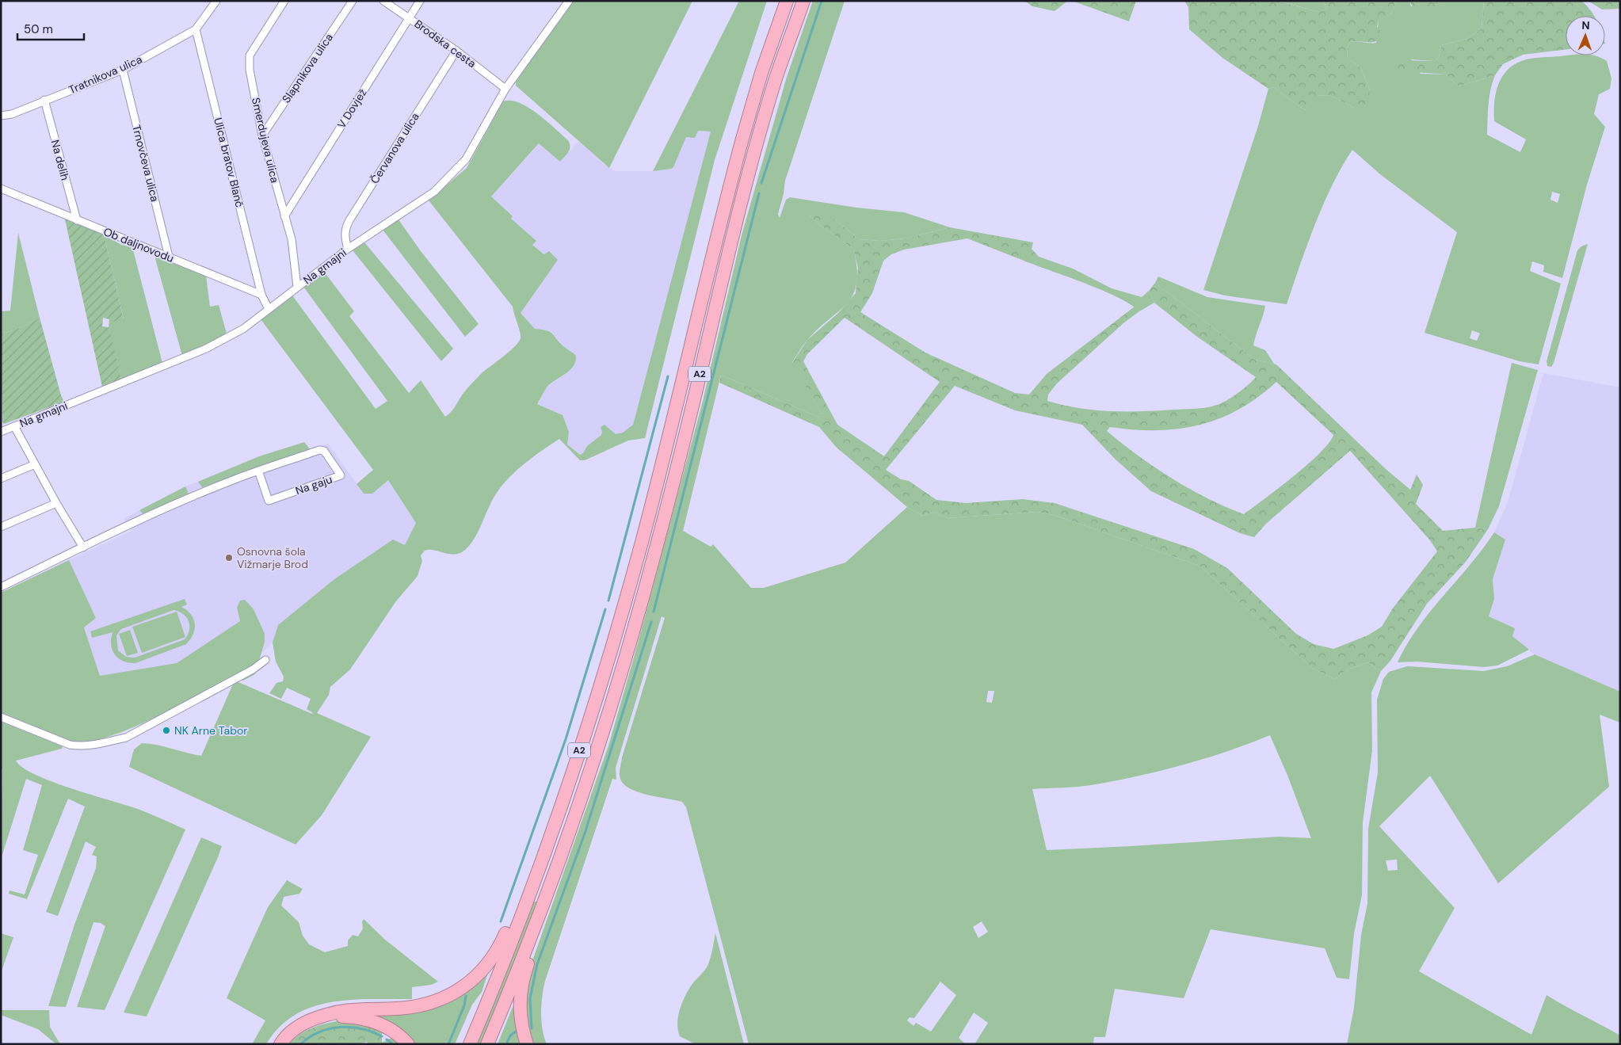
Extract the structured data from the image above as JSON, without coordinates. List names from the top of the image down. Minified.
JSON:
{"streets":{"highway":["A2"],"street":["Brodska cesta","Slapnikova ulica","Tratnikova ulica","V Dovjež","Smerdujeva ulica","Červanova ulica","Na delih","Ulica bratov Blanč","Trnovčeva ulica","Ob daljnovodu","Na gmajni","Na gaju"]},"crossings":[["Brodska cesta","V Dovjež"],["Brodska cesta","Červanova ulica"],["Brodska cesta","Na gmajni"],["Slapnikova ulica","Smerdujeva ulica"],["Tratnikova ulica","Na delih"],["Tratnikova ulica","Ulica bratov Blanč"],["Tratnikova ulica","Trnovčeva ulica"],["V Dovjež","Smerdujeva ulica"],["Smerdujeva ulica","Na gmajni"],["Červanova ulica","Na gmajni"],["Na delih","Ob daljnovodu"],["Ulica bratov Blanč","Ob daljnovodu"],["Trnovčeva ulica","Ob daljnovodu"]],"places":["Osnovna šola Vižmarje Brod","NK Arne Tabor"],"scale_bar":"50 m","north":"top"}
